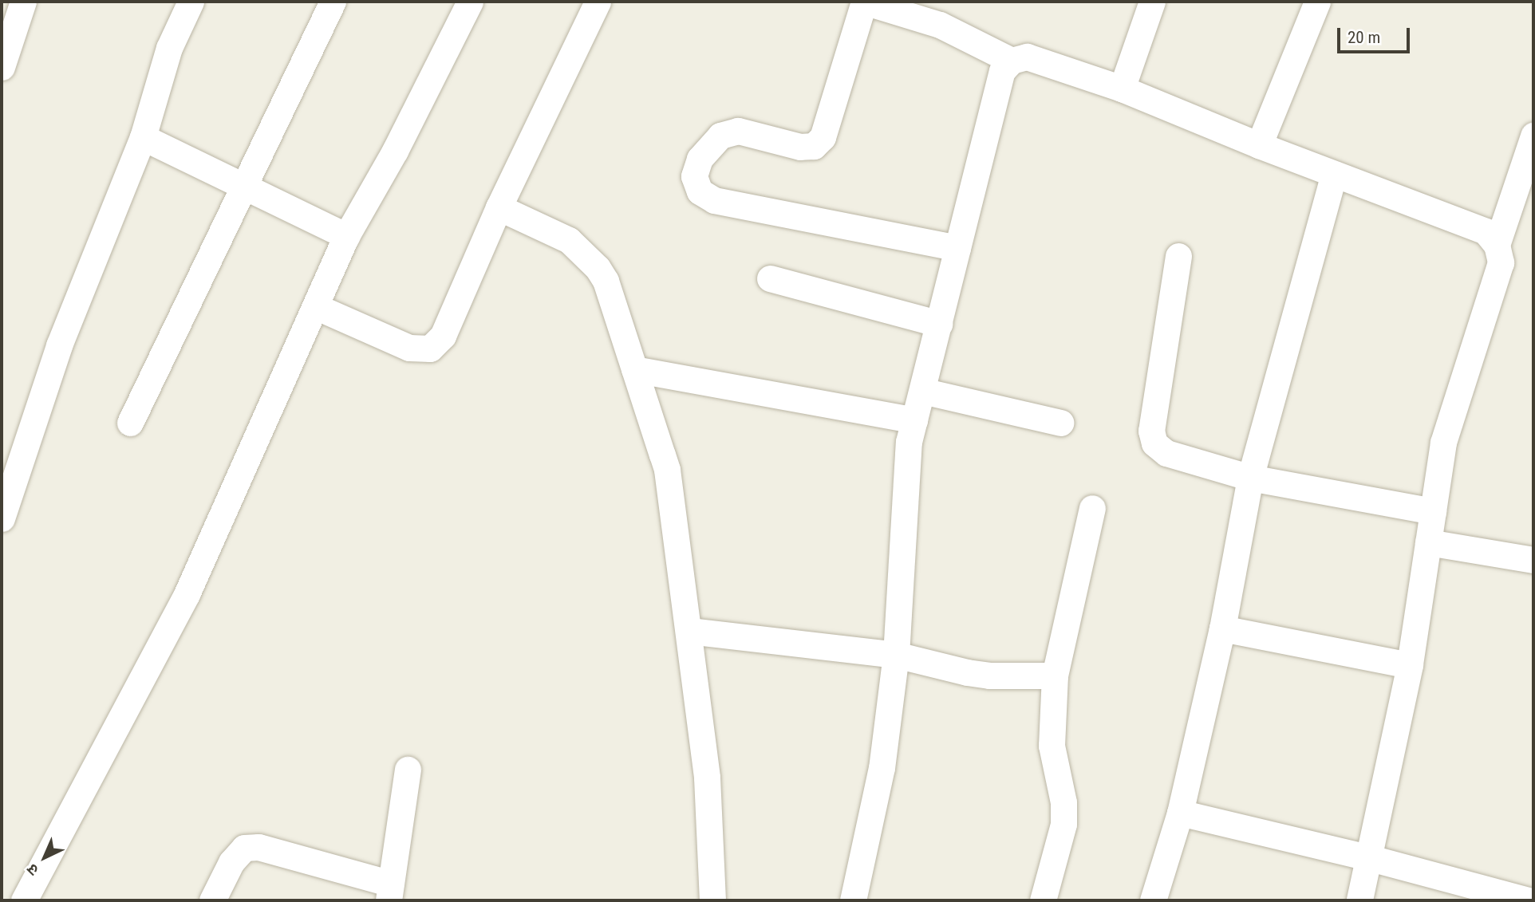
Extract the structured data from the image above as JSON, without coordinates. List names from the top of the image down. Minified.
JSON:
{"scale_bar":"20 m","north":"bottom left"}
